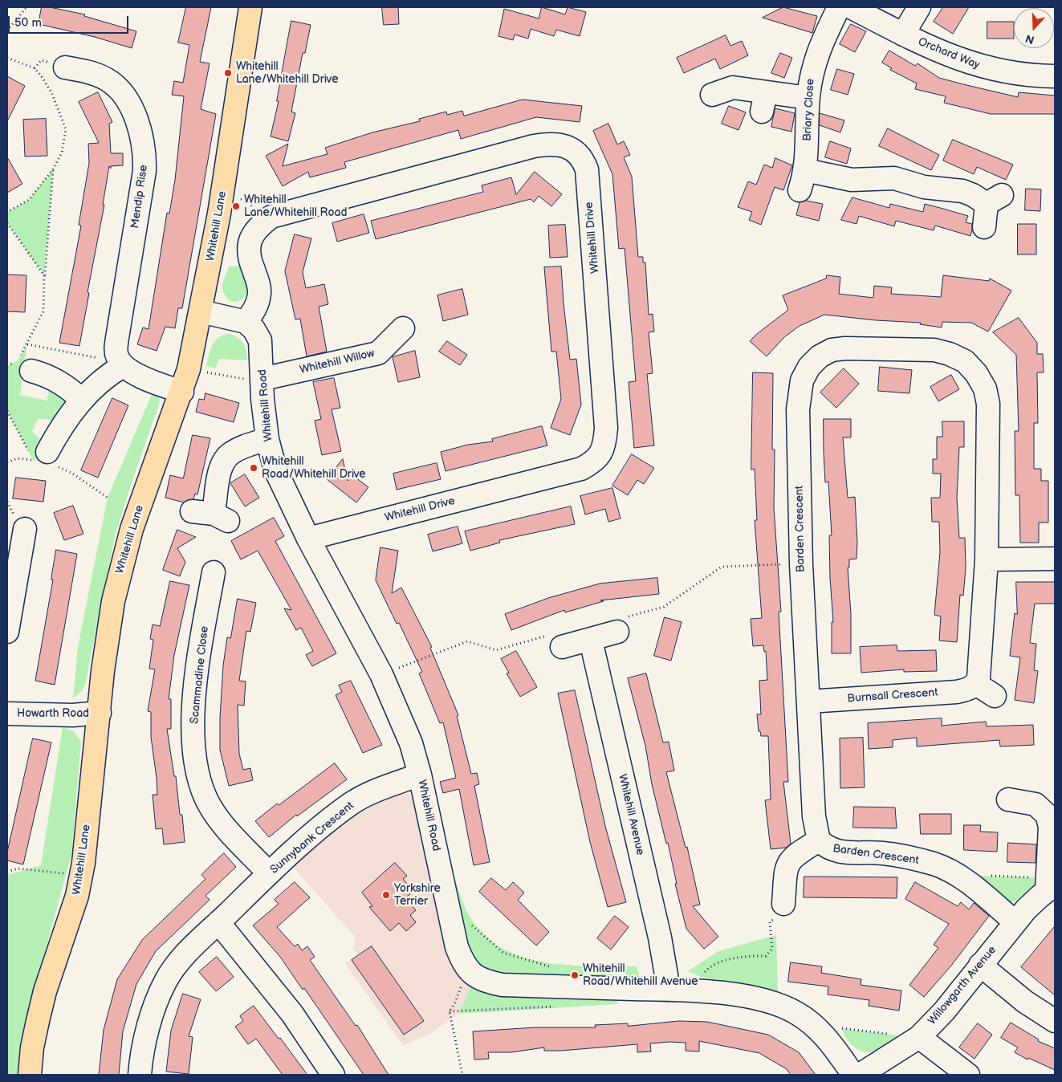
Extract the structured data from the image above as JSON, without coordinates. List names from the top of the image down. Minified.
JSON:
{"streets":{"main road":["Whitehill Lane"],"street":["Orchard Way","Briary Close","Mendip Rise","Whitehill Drive","Whitehill Willow","Whitehill Road","Barden Crescent","Scammadine Close","Burnsall Crescent","Howarth Road","Whitehill Avenue","Sunnybank Crescent","Willowgarth Avenue"]},"crossings":[["Whitehill Lane","Howarth Road"],["Whitehill Drive","Whitehill Road"],["Whitehill Willow","Whitehill Road"],["Whitehill Road","Sunnybank Crescent"],["Barden Crescent","Burnsall Crescent"],["Barden Crescent","Willowgarth Avenue"],["Scammadine Close","Sunnybank Crescent"]],"places":["Whitehill Lane/Whitehill Drive","Whitehill Lane/Whitehill Road","Whitehill Road/Whitehill Drive","Yorkshire Terrier","Whitehill Road/Whitehill Avenue"],"scale_bar":"50 m","north":"bottom"}
